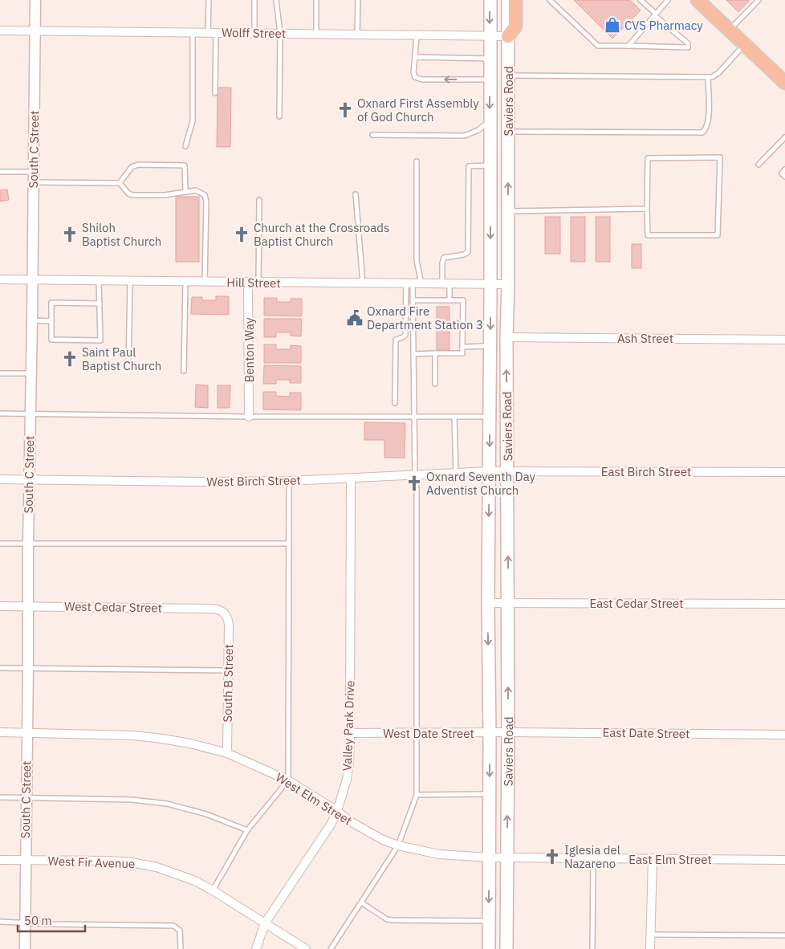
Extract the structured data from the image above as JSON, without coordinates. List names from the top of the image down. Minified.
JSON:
{"streets":{"main road":["Saviers Road"],"street":["Wolff Street","South C Street","Hill Street","Ash Street","Benton Way","East Birch Street","West Birch Street","East Cedar Street","West Cedar Street","South B Street","Valley Park Drive","West Date Street","East Date Street","West Elm Street","East Elm Street","West Fir Avenue"]},"crossings":[["Wolff Street","Saviers Road"],["Wolff Street","South C Street"],["Saviers Road","Hill Street"],["Saviers Road","Ash Street"],["Saviers Road","East Birch Street"],["Saviers Road","West Birch Street"],["Saviers Road","East Cedar Street"],["Saviers Road","West Date Street"],["Saviers Road","East Date Street"],["Saviers Road","West Elm Street"],["Saviers Road","East Elm Street"],["South C Street","Hill Street"],["South C Street","West Birch Street"],["South C Street","West Cedar Street"],["South C Street","West Elm Street"],["South C Street","West Fir Avenue"],["Hill Street","Benton Way"],["East Birch Street","West Birch Street"],["West Birch Street","Valley Park Drive"],["West Cedar Street","South B Street"],["South B Street","West Elm Street"],["Valley Park Drive","West Date Street"],["Valley Park Drive","West Elm Street"],["Valley Park Drive","West Fir Avenue"],["West Date Street","East Date Street"],["West Elm Street","East Elm Street"]],"places":{"shop":["CVS Pharmacy"],"church":["Oxnard First Assembly of God Church","Shiloh Baptist Church","Church at the Crossroads Baptist Church","Saint Paul Baptist Church","Oxnard Seventh Day Adventist Church","Iglesia del Nazareno"],"public building":["Oxnard Fire Department Station 3"]},"scale_bar":"50 m"}
